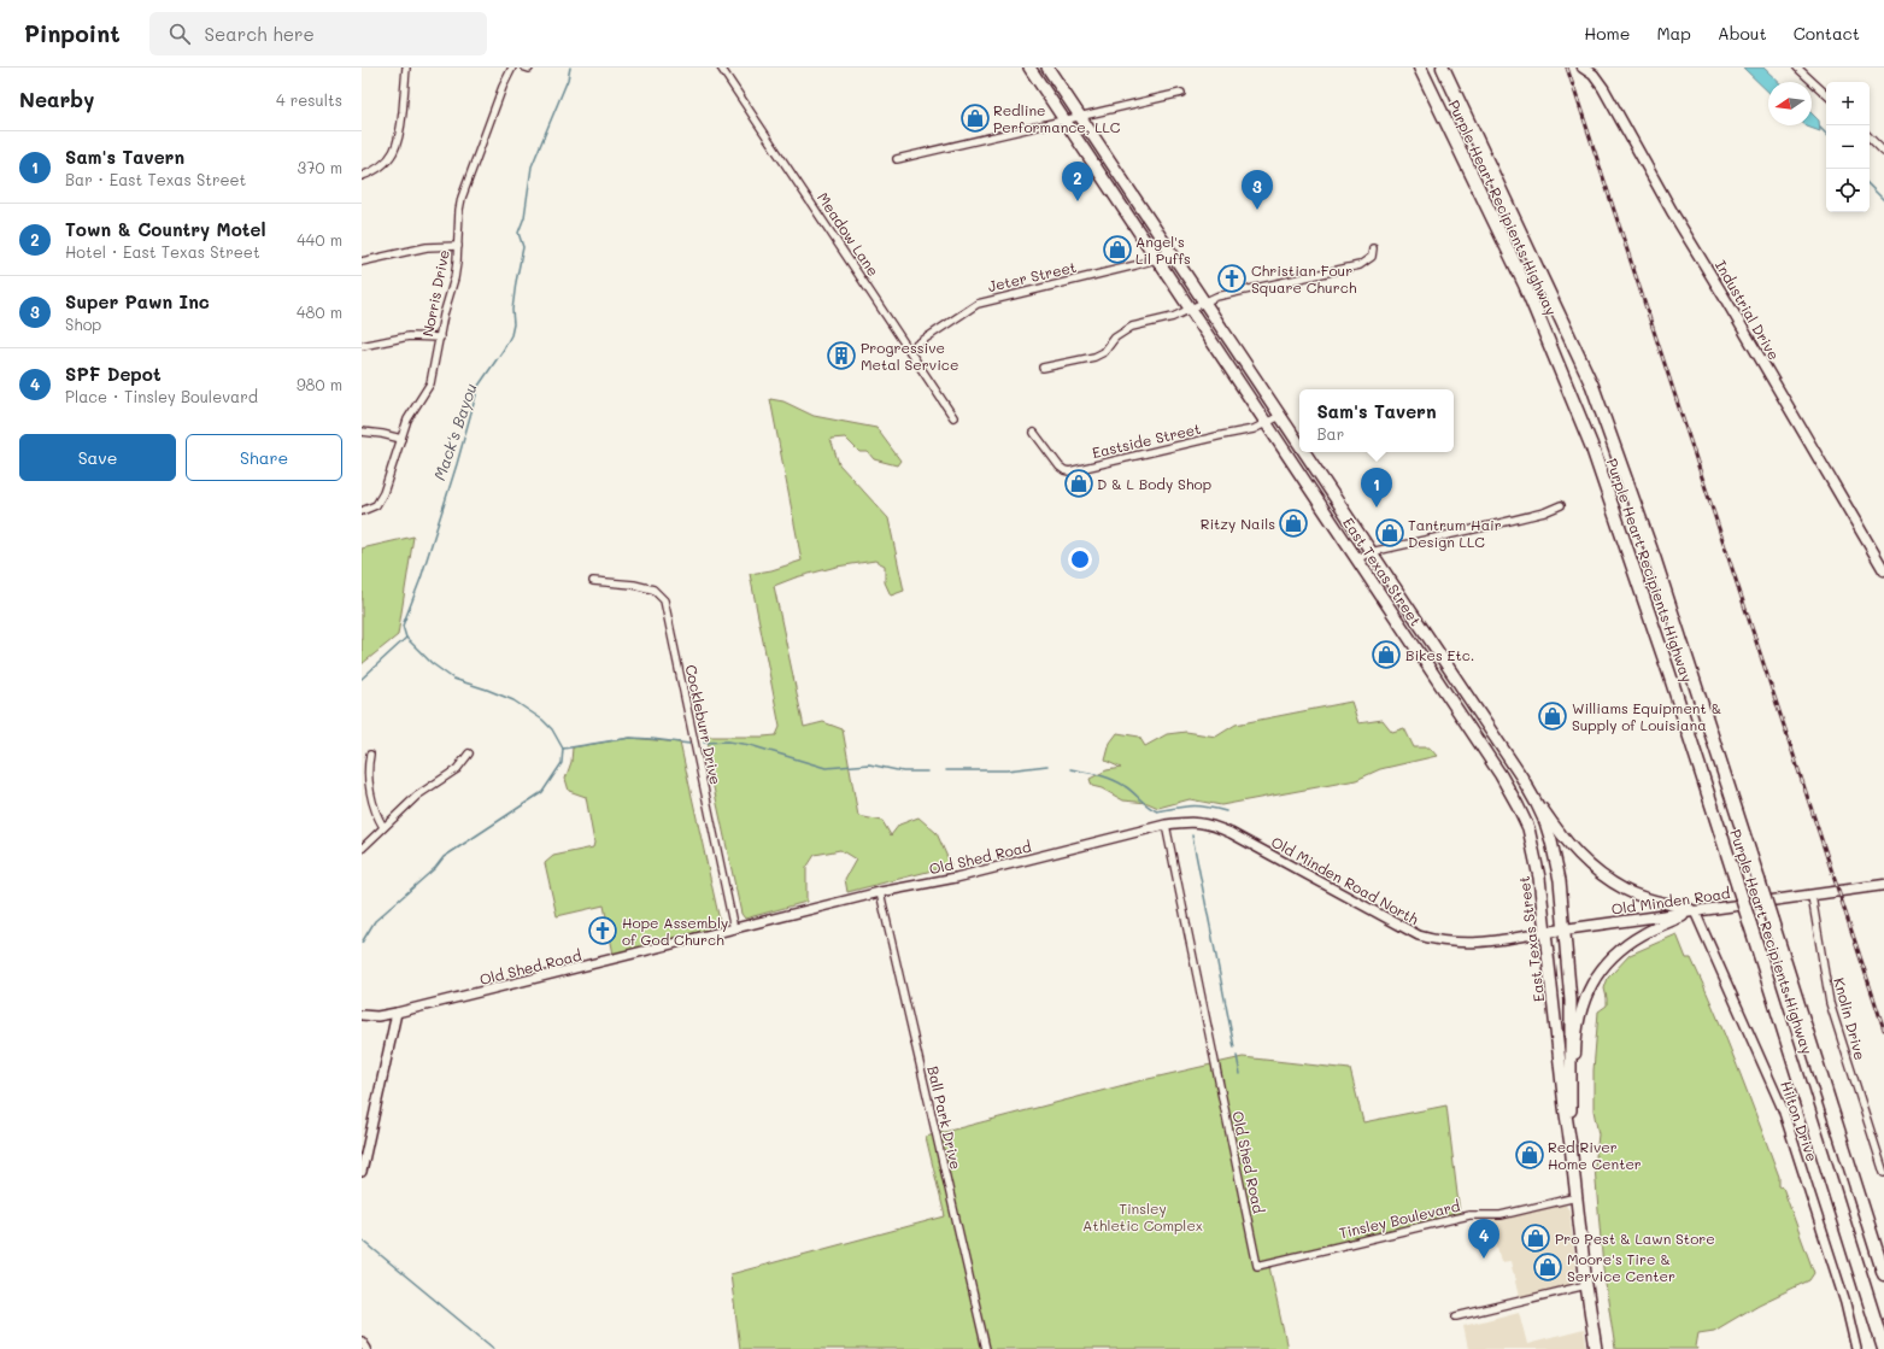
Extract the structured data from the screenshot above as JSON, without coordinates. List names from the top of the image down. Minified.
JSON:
{"streets":{"highway":["Purple Heart Recipients Highway"],"main road":["Industrial Drive","East Texas Street","Old Minden Road"],"street":["Meadow Lane","Jeter Street","Norris Drive","Eastside Street","Cockleburr Drive","Old Shed Road","Old Minden Road North","Knolin Drive","Ball Park Drive","Hilton Drive","Tinsley Boulevard"]},"crossings":[["Meadow Lane","Jeter Street"],["Jeter Street","East Texas Street"],["Eastside Street","East Texas Street"],["East Texas Street","Old Minden Road North"],["East Texas Street","Old Minden Road"],["East Texas Street","Tinsley Boulevard"],["Cockleburr Drive","Old Shed Road"],["Old Shed Road","Old Minden Road North"],["Old Shed Road","Ball Park Drive"],["Old Shed Road","Tinsley Boulevard"],["Old Minden Road North","Old Minden Road"],["Old Minden Road","Knolin Drive"],["Old Minden Road","Hilton Drive"]],"water":["Mack's Bayou"],"parks":["Tinsley Athletic Complex"],"places":{"shop":["Redline Performance, LLC","Angel's Lil Puffs","D & L Body Shop","Ritzy Nails","Tantrum Hair Design LLC","Bikes Etc.","Williams Equipment & Supply of Louisiana","Red River Home Center","Pro Pest & Lawn Store","Moore's Tire & Service Center"],"church":["Christian Four Square Church","Hope Assembly of God Church"],"building":["Progressive Metal Service"]},"north":"left","page":{"header":"Pinpoint","search":"Search here","nav":["Home","Map","About","Contact"],"heading":["Nearby","4 results"],"map_buttons":["+","−"],"list":[{"mark":"1","name":"Sam's Tavern","note":"Bar · East Texas Street","value":"370 m"},{"mark":"2","name":"Town & Country Motel","note":"Hotel · East Texas Street","value":"440 m"},{"mark":"3","name":"Super Pawn Inc","note":"Shop","value":"480 m"},{"mark":"4","name":"SPF Depot","note":"Place · Tinsley Boulevard","value":"980 m"}],"pins":["2","3","1","4"],"popup":["Sam's Tavern","Bar"],"buttons":["Save","Share"]}}
